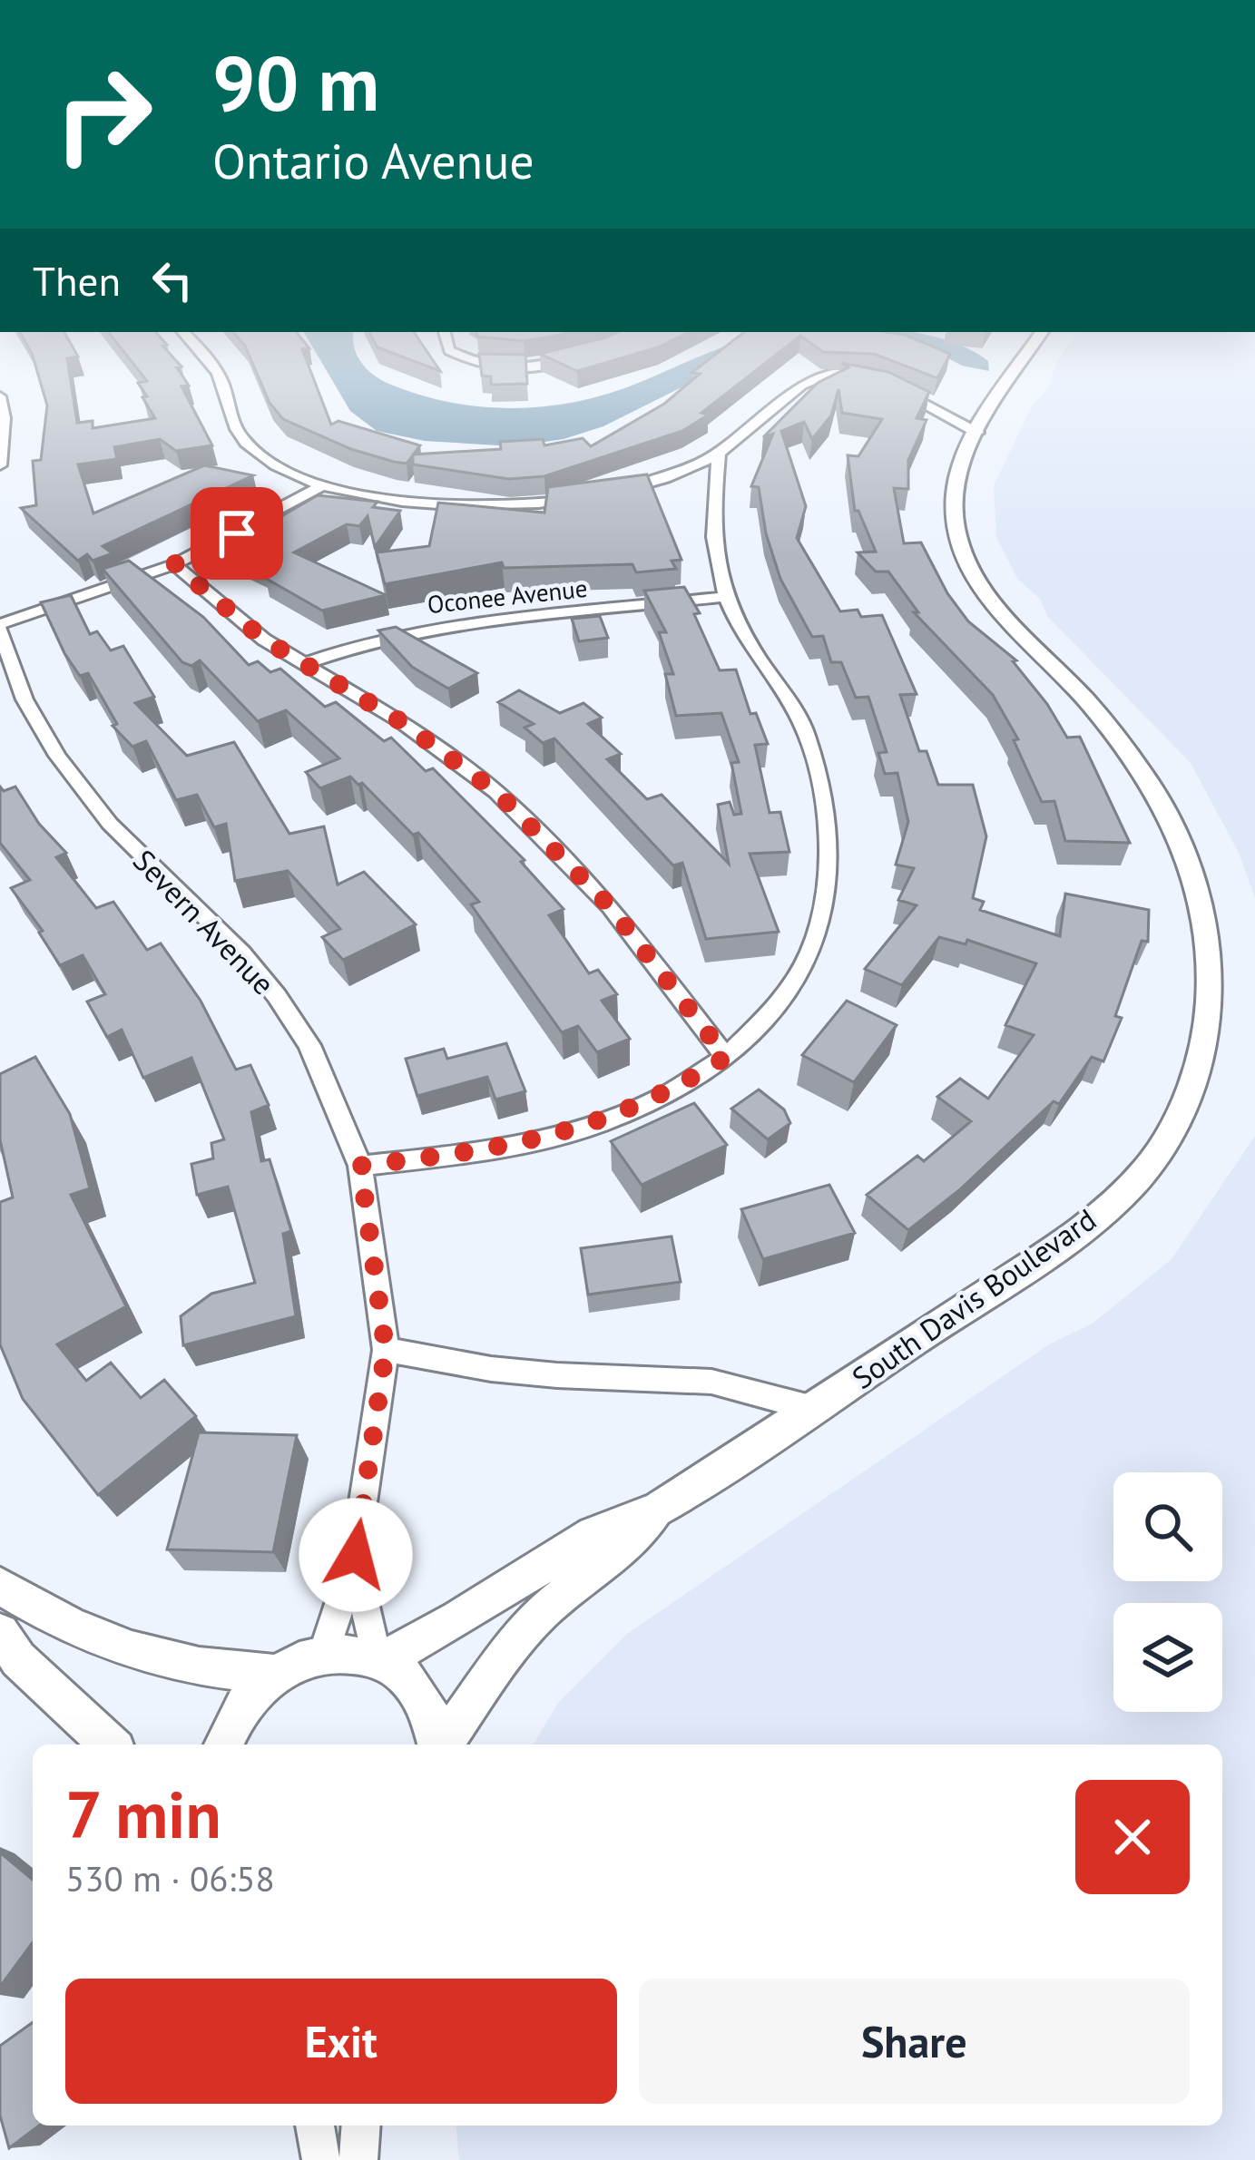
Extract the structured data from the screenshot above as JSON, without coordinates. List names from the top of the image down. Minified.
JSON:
{"streets":{"street":["Oconee Avenue","Severn Avenue","South Davis Boulevard"]},"crossings":[["Severn Avenue","South Davis Boulevard"]],"page":{"turn":["90 m","Ontario Avenue"],"then":"Then","heading":["7 min","530 m · 06:58"],"buttons":["Exit","Share"]}}
